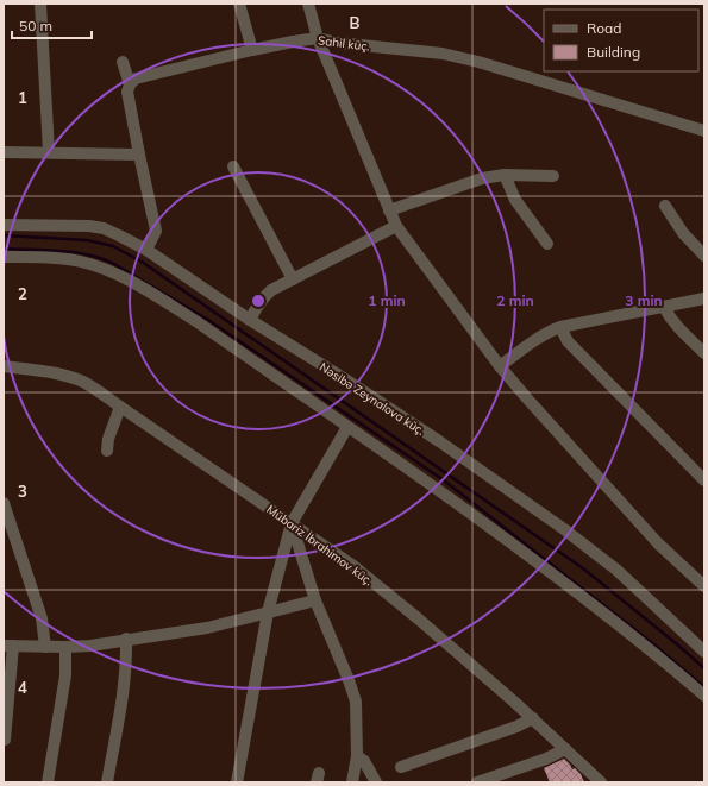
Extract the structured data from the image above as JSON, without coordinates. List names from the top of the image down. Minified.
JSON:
{"streets":{"street":["Sahil küç.","Nəsibə Zeynalova küç.","Mübariz İbrahimov küç."]},"legend":["Road","Building"],"scale_bar":"50 m","grid":{"columns":["B"],"rows":["1","2","3","4"]},"rings":["1 min","2 min","3 min"]}
